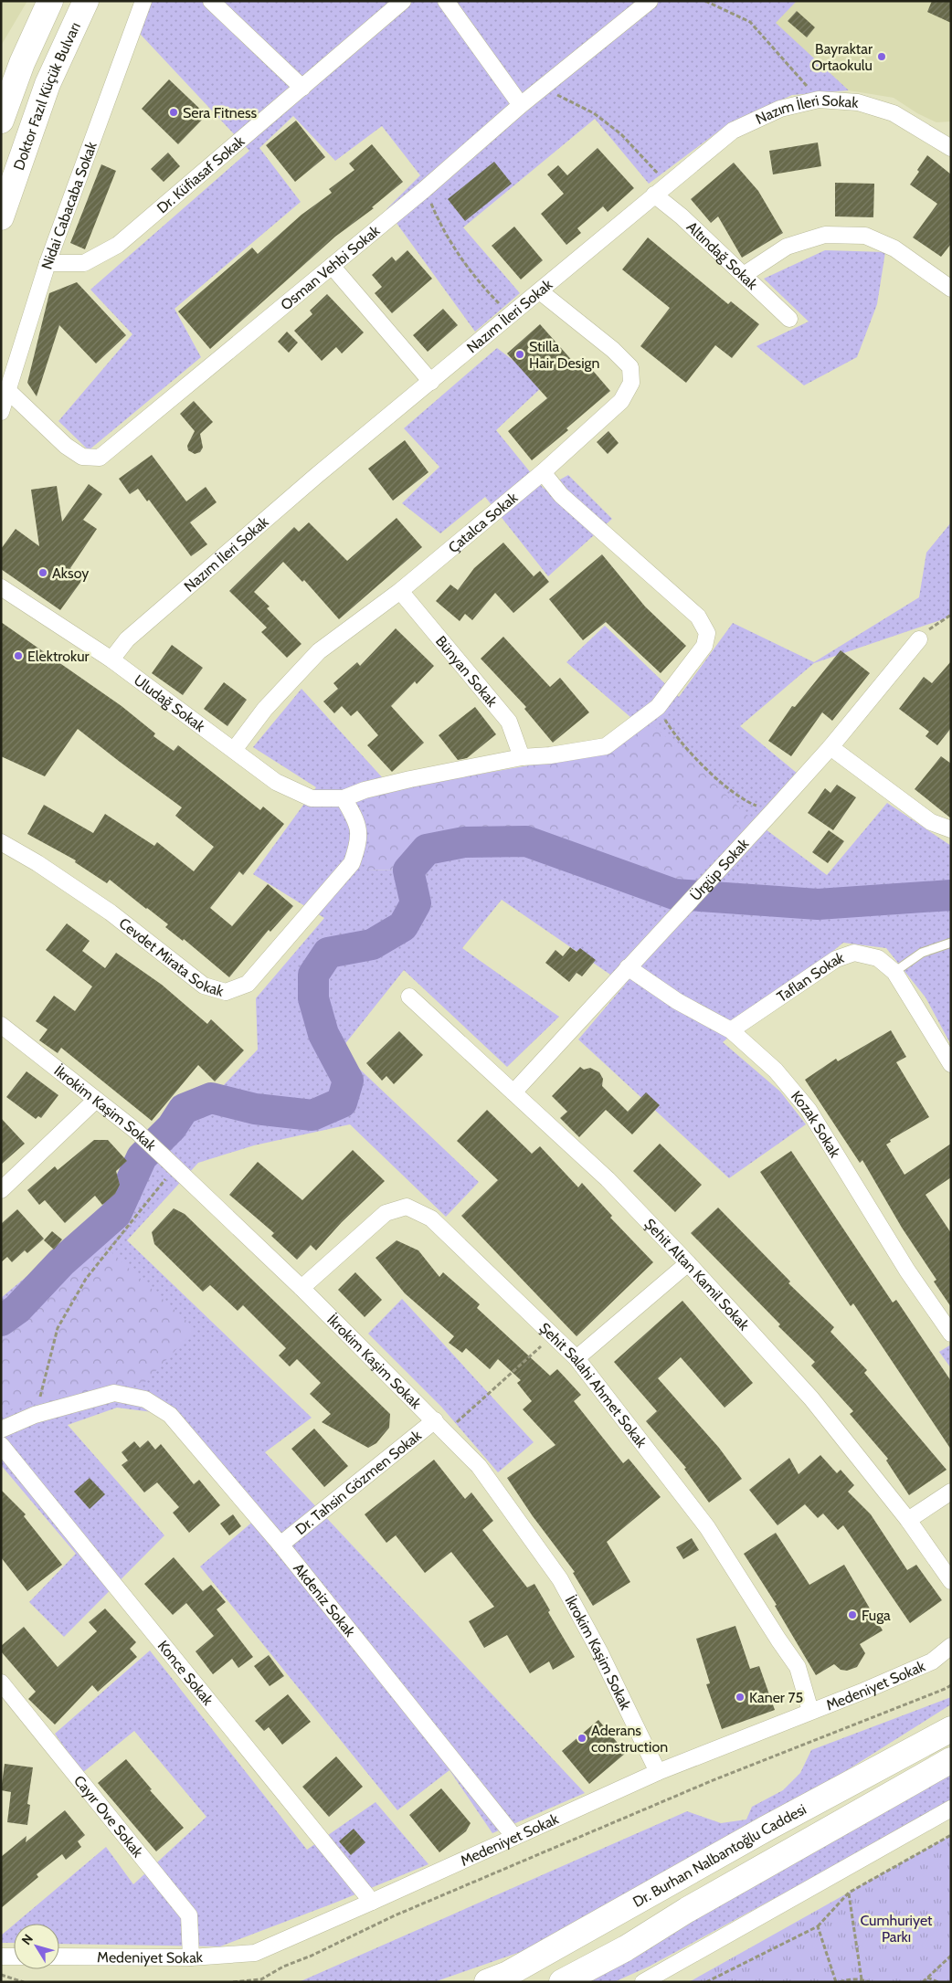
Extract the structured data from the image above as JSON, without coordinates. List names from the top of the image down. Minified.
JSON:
{"streets":{"main road":["Doktor Fazıl Küçük Bulvarı","Dr. Burhan Nalbantoğlu Caddesi"],"street":["Nazım İleri Sokak","Dr. Küfiasaf Sokak","Nidai Cabacaba Sokak","Altındağ Sokak","Osman Vehbi Sokak","Çatalca Sokak","Bünyan Sokak","Uludağ Sokak","Ürgüp Sokak","Cevdet Mirata Sokak","Taflan Sokak","İkrokim Kaşim Sokak","Kozak Sokak","Şehit Altan Kamil Sokak","Şehit Salahi Ahmet Sokak","Dr. Tahsin Gözmen Sokak","Akdeniz Sokak","Konce Sokak","Medeniyet Sokak","Cayır Ove Sokak"]},"crossings":[["Nazım İleri Sokak","Altındağ Sokak"],["Nazım İleri Sokak","Çatalca Sokak"],["Nazım İleri Sokak","Uludağ Sokak"],["Dr. Küfiasaf Sokak","Nidai Cabacaba Sokak"],["Nidai Cabacaba Sokak","Osman Vehbi Sokak"],["Çatalca Sokak","Bünyan Sokak"],["Çatalca Sokak","Uludağ Sokak"],["Uludağ Sokak","Cevdet Mirata Sokak"],["Ürgüp Sokak","Kozak Sokak"],["Ürgüp Sokak","Şehit Altan Kamil Sokak"],["Taflan Sokak","Kozak Sokak"],["İkrokim Kaşim Sokak","Şehit Salahi Ahmet Sokak"],["İkrokim Kaşim Sokak","Dr. Tahsin Gözmen Sokak"],["İkrokim Kaşim Sokak","Medeniyet Sokak"],["Şehit Salahi Ahmet Sokak","Medeniyet Sokak"],["Dr. Tahsin Gözmen Sokak","Akdeniz Sokak"],["Akdeniz Sokak","Medeniyet Sokak"],["Konce Sokak","Medeniyet Sokak"],["Medeniyet Sokak","Cayır Ove Sokak"]],"parks":["Cumhuriyet Parkı"],"places":["Bayraktar Ortaokulu","Sera Fitness","Stilla Hair Design","Aksoy","Elektrokur","Fuga","Kaner 75","Aderans construction"],"north":"top left"}
